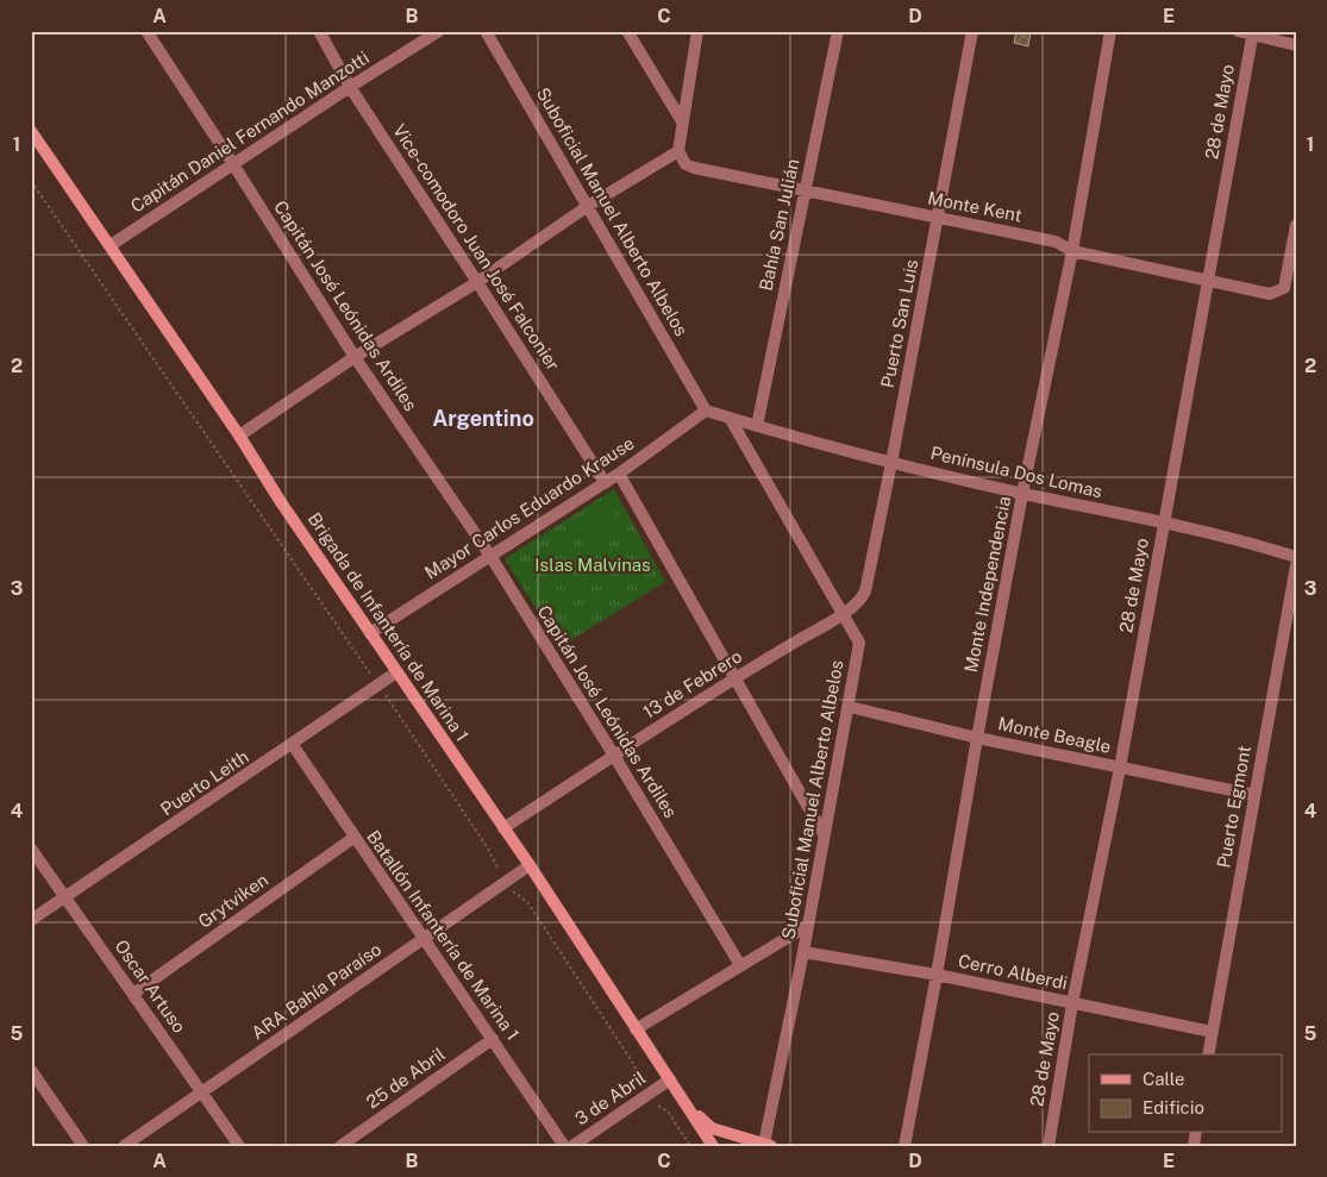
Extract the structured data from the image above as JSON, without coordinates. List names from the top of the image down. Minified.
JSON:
{"streets":{"street":["28 de Mayo","Capitán Daniel Fernando Manzotti","Monte Kent","Suboficial Manuel Alberto Albelos","Bahía San Julián","Vice-comodoro Juan José Falconier","Capitán José Leónidas Ardiles","Puerto San Luis","Península Dos Lomas","Mayor Carlos Eduardo Krause","Monte Independencia","Brigada de Infantería de Marina 1","13 de Febrero","Monte Beagle","Puerto Leith","Puerto Egmont","Grytviken","Batallón Infantería de Marina 1","Cerro Alberdi","Oscar Artuso","ARA Bahía Paraíso","25 de Abril","3 de Abril"]},"crossings":[["28 de Mayo","Monte Kent"],["28 de Mayo","Península Dos Lomas"],["28 de Mayo","Monte Beagle"],["28 de Mayo","Cerro Alberdi"],["Capitán Daniel Fernando Manzotti","Vice-comodoro Juan José Falconier"],["Capitán Daniel Fernando Manzotti","Capitán José Leónidas Ardiles"],["Capitán Daniel Fernando Manzotti","Brigada de Infantería de Marina 1"],["Monte Kent","Bahía San Julián"],["Monte Kent","Puerto San Luis"],["Monte Kent","Monte Independencia"],["Suboficial Manuel Alberto Albelos","Puerto San Luis"],["Suboficial Manuel Alberto Albelos","Península Dos Lomas"],["Suboficial Manuel Alberto Albelos","Mayor Carlos Eduardo Krause"],["Suboficial Manuel Alberto Albelos","13 de Febrero"],["Suboficial Manuel Alberto Albelos","Monte Beagle"],["Suboficial Manuel Alberto Albelos","Cerro Alberdi"],["Bahía San Julián","Península Dos Lomas"],["Vice-comodoro Juan José Falconier","Mayor Carlos Eduardo Krause"],["Capitán José Leónidas Ardiles","Mayor Carlos Eduardo Krause"],["Capitán José Leónidas Ardiles","13 de Febrero"],["Puerto San Luis","Península Dos Lomas"],["Puerto San Luis","13 de Febrero"],["Península Dos Lomas","Mayor Carlos Eduardo Krause"],["Península Dos Lomas","Monte Independencia"],["Mayor Carlos Eduardo Krause","Brigada de Infantería de Marina 1"],["Monte Independencia","Monte Beagle"],["Monte Independencia","Cerro Alberdi"],["Brigada de Infantería de Marina 1","13 de Febrero"],["Brigada de Infantería de Marina 1","Puerto Leith"],["Brigada de Infantería de Marina 1","ARA Bahía Paraíso"],["Brigada de Infantería de Marina 1","3 de Abril"],["Monte Beagle","Puerto Egmont"],["Puerto Leith","Batallón Infantería de Marina 1"],["Puerto Leith","Oscar Artuso"],["Puerto Egmont","Cerro Alberdi"],["Grytviken","Batallón Infantería de Marina 1"],["Grytviken","Oscar Artuso"],["Batallón Infantería de Marina 1","ARA Bahía Paraíso"],["Batallón Infantería de Marina 1","25 de Abril"],["Oscar Artuso","ARA Bahía Paraíso"]],"districts":["Argentino"],"parks":["Islas Malvinas"],"legend":["Calle","Edificio"],"grid":{"columns":["A","B","C","D","E"],"rows":["1","2","3","4","5"]}}
